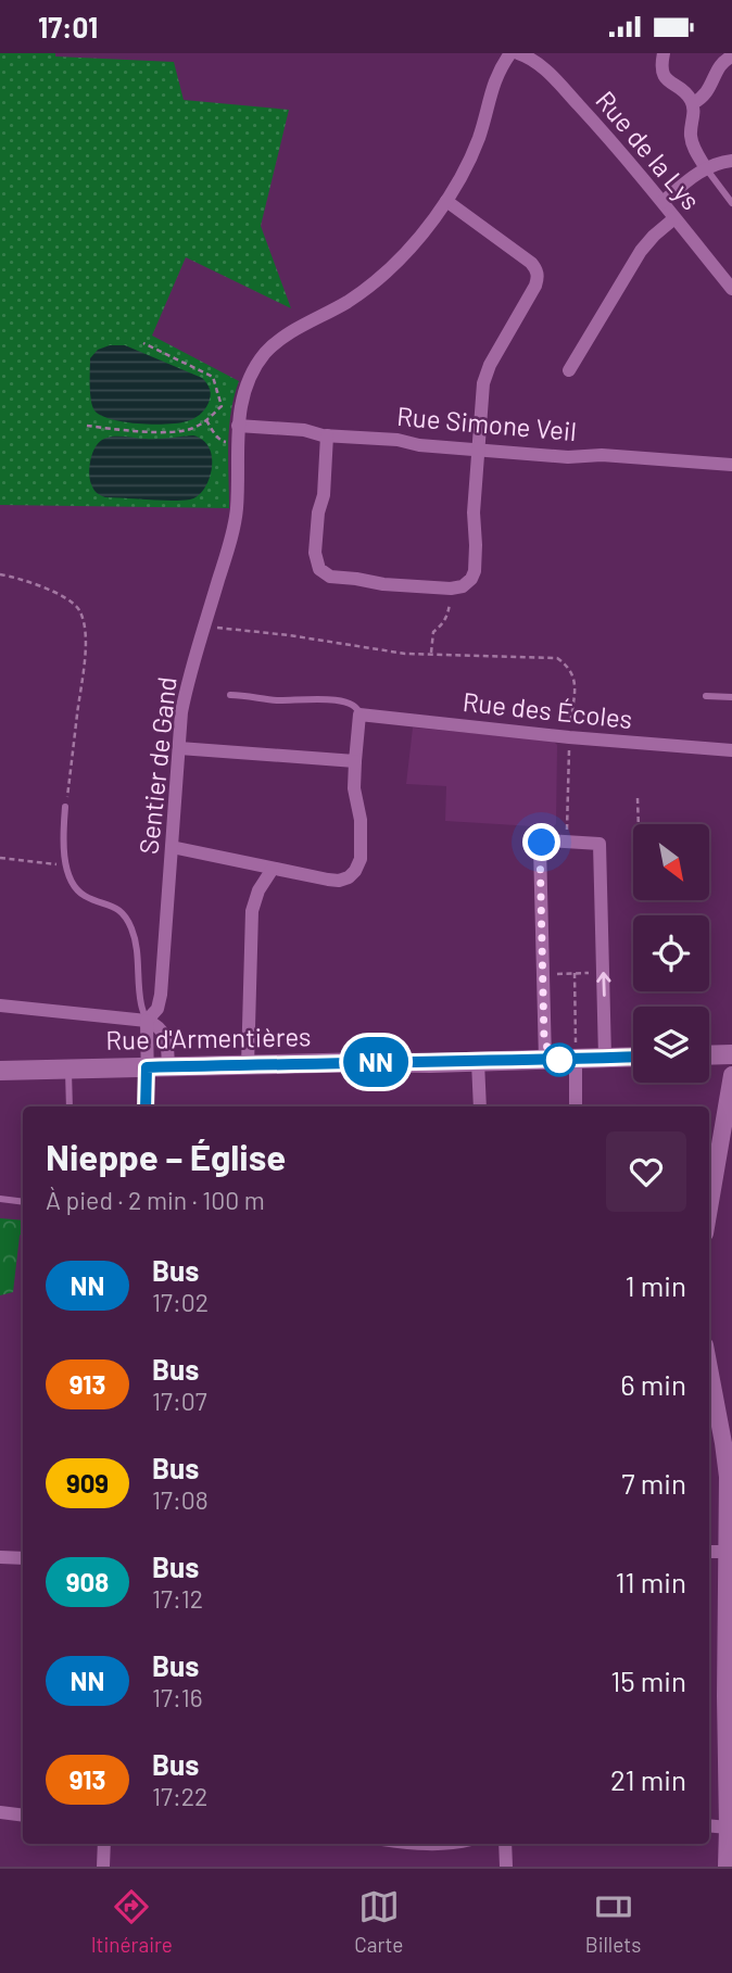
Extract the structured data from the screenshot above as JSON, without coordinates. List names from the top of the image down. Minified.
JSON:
{"streets":{"main road":["Rue d'Armentières"],"street":["Rue de la Lys","Rue Simone Veil","Rue des Écoles","Sentier de Gand"]},"crossings":[["Rue Simone Veil","Sentier de Gand"]],"lines":["bus line NN"],"north":"bottom right","page":{"status":"17:01","on_map":"NN","heading":["Nieppe – Église","À pied · 2 min · 100 m"],"list":[{"mark":"NN","name":"Bus","note":"17:02","value":"1 min"},{"mark":"913","name":"Bus","note":"17:07","value":"6 min"},{"mark":"909","name":"Bus","note":"17:08","value":"7 min"},{"mark":"908","name":"Bus","note":"17:12","value":"11 min"},{"mark":"NN","name":"Bus","note":"17:16","value":"15 min"},{"mark":"913","name":"Bus","note":"17:22","value":"21 min"}],"tabs":["Itinéraire","Carte","Billets"]}}
